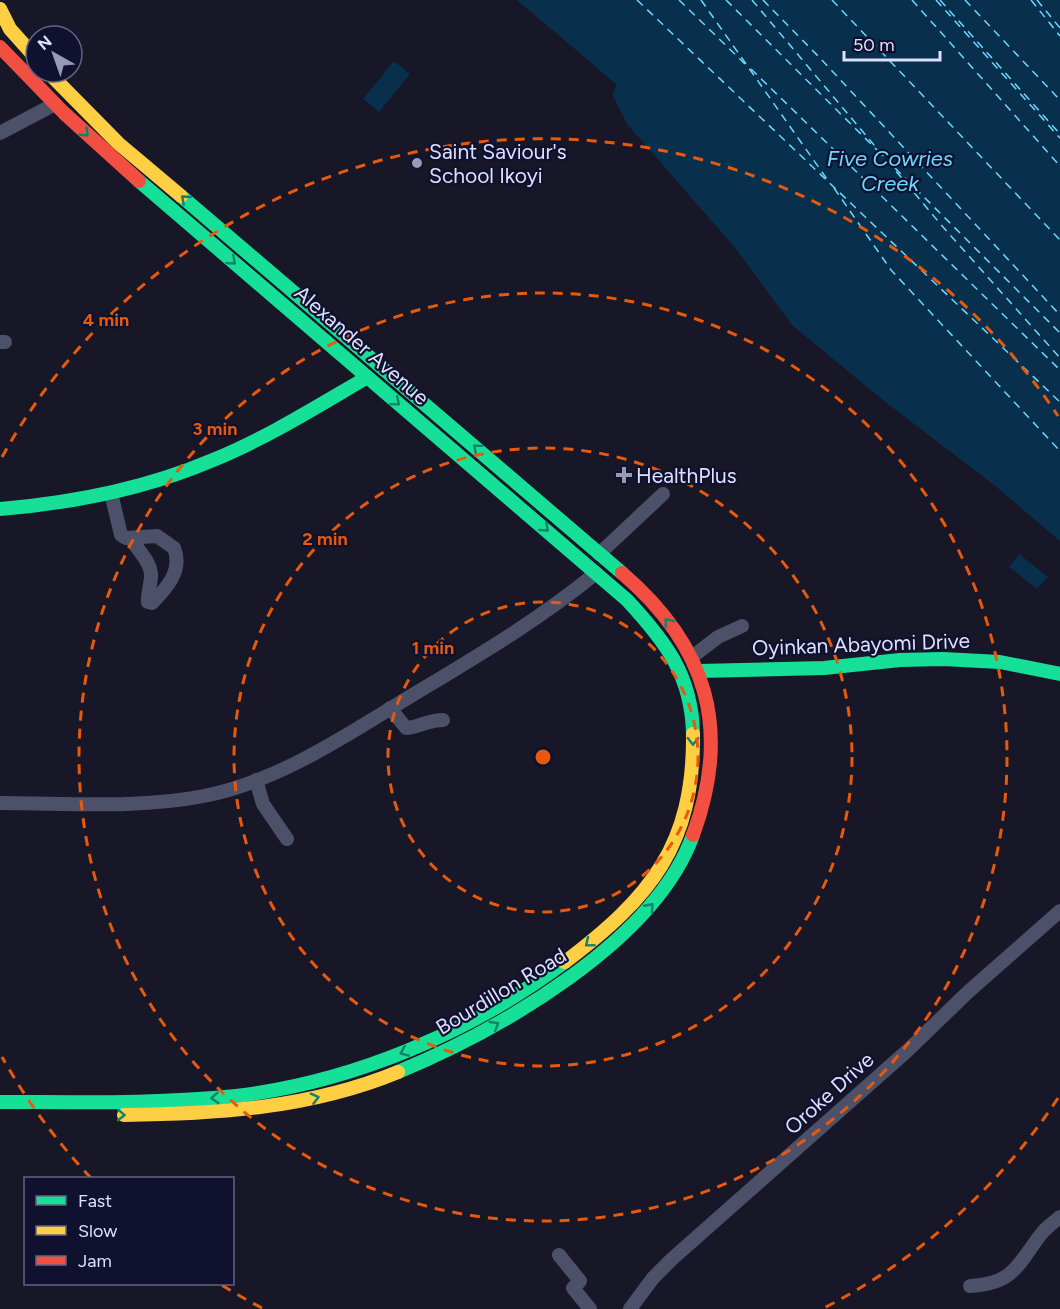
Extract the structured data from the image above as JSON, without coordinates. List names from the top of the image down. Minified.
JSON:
{"streets":{"main road":["Alexander Avenue","Oyinkan Abayomi Drive","Bourdillon Road"],"street":["Oroke Drive"]},"crossings":[["Alexander Avenue","Oyinkan Abayomi Drive"],["Alexander Avenue","Bourdillon Road"],["Oyinkan Abayomi Drive","Bourdillon Road"]],"water":["Five Cowries Creek"],"places":{"other":["Saint Saviour's School Ikoyi"],"health":["HealthPlus"]},"legend":["Fast","Slow","Jam"],"scale_bar":"50 m","north":"top left","rings":["4 min","3 min","2 min","1 min"]}
